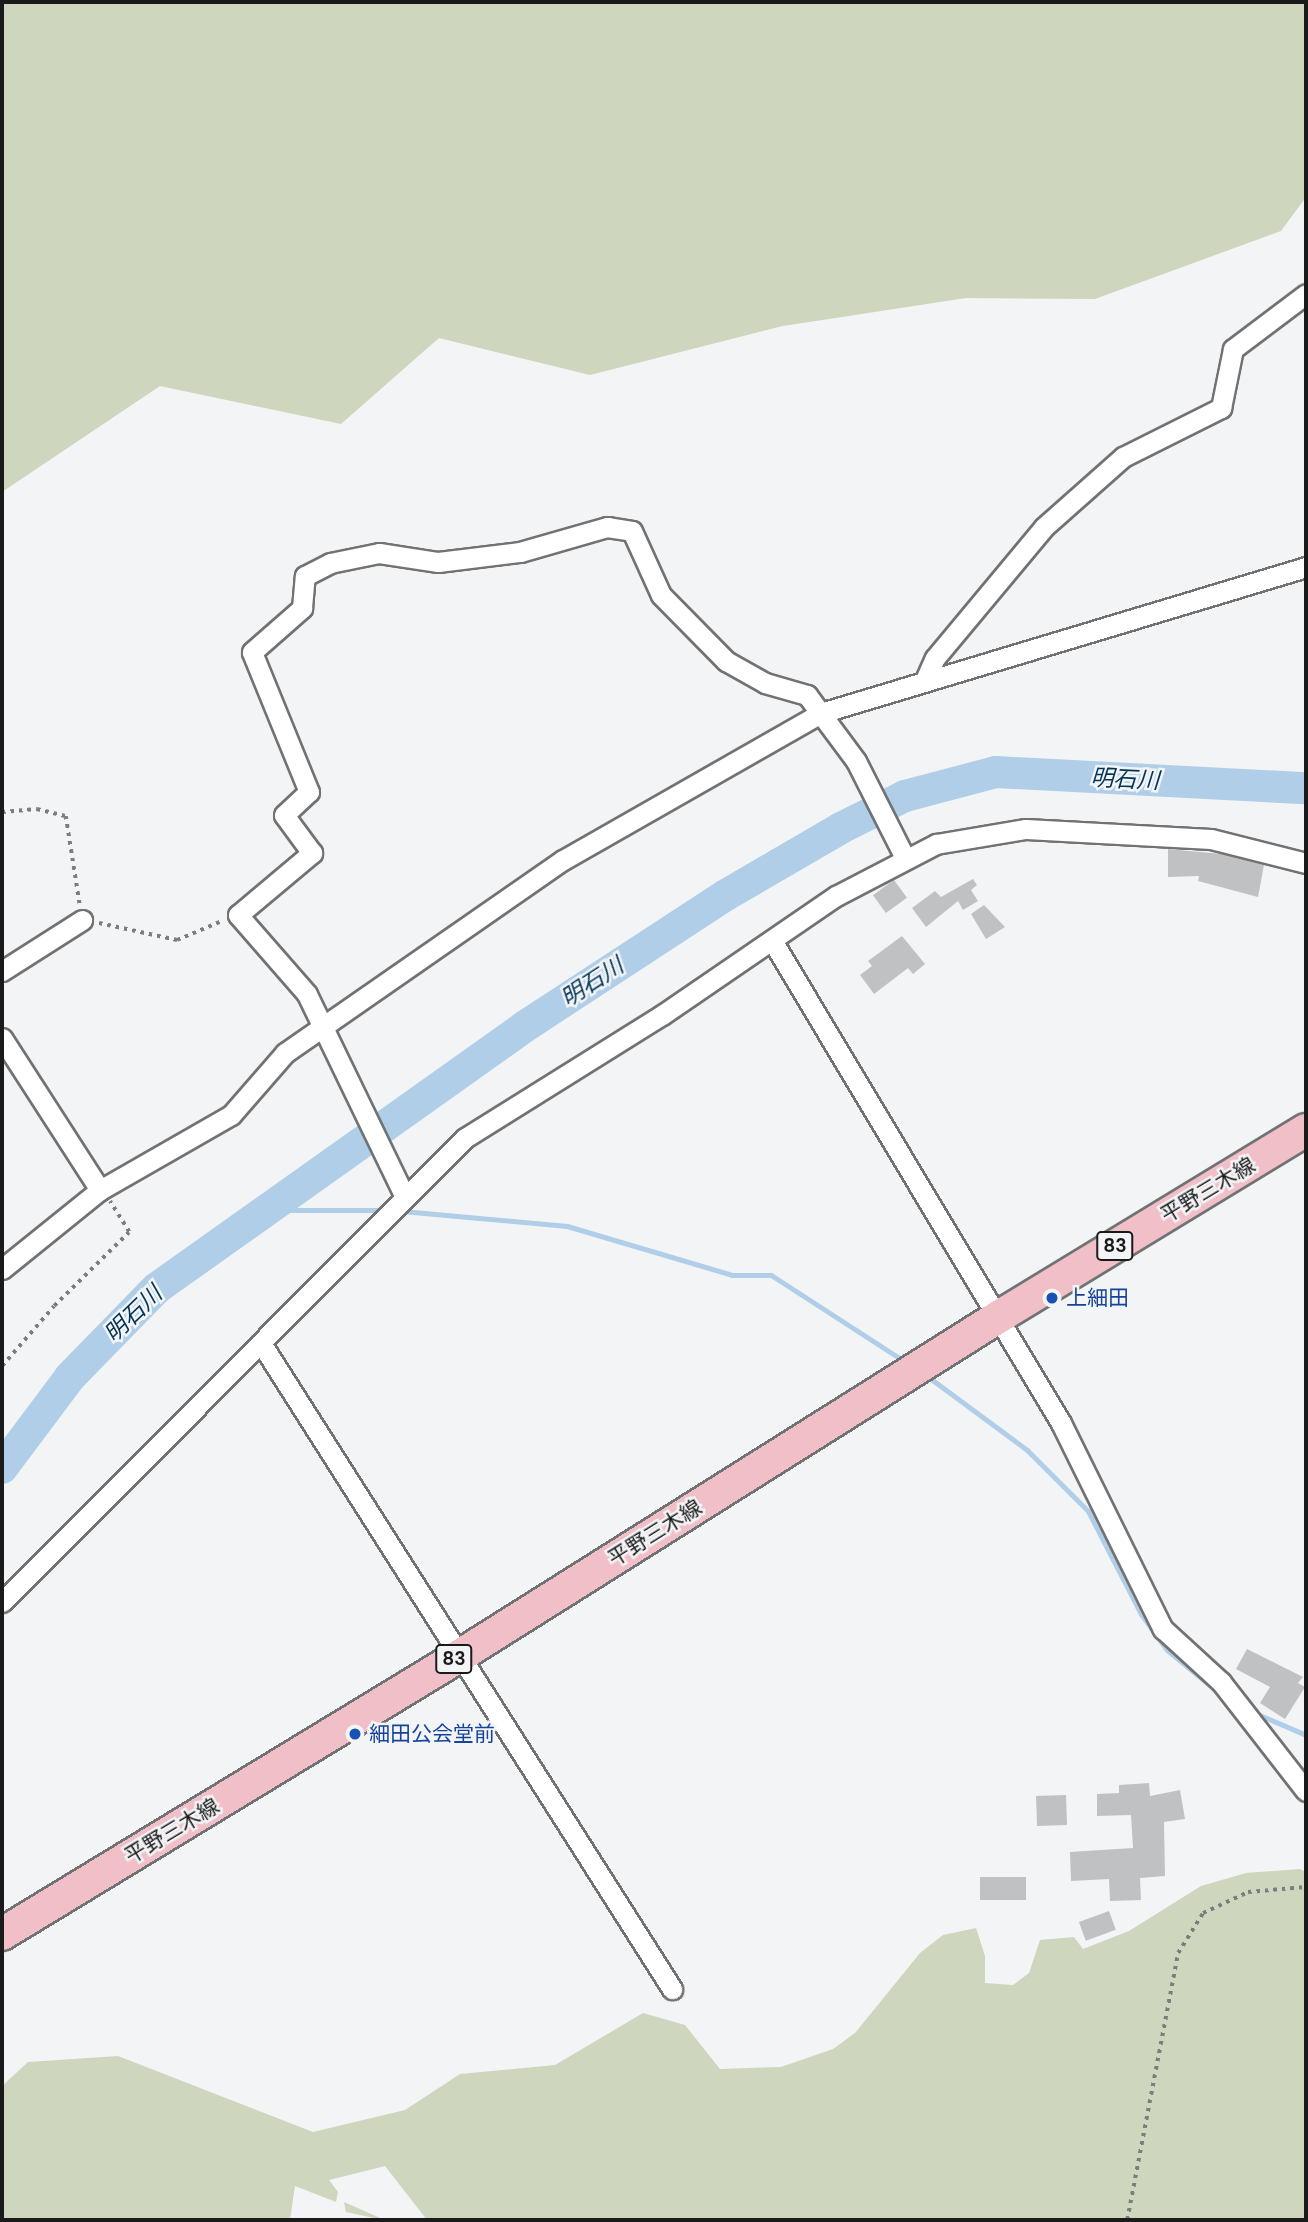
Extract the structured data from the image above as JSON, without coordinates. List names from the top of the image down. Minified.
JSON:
{"streets":{"main road":["平野三木線","83"]},"water":["明石川"],"places":["上細田","細田公会堂前"]}
